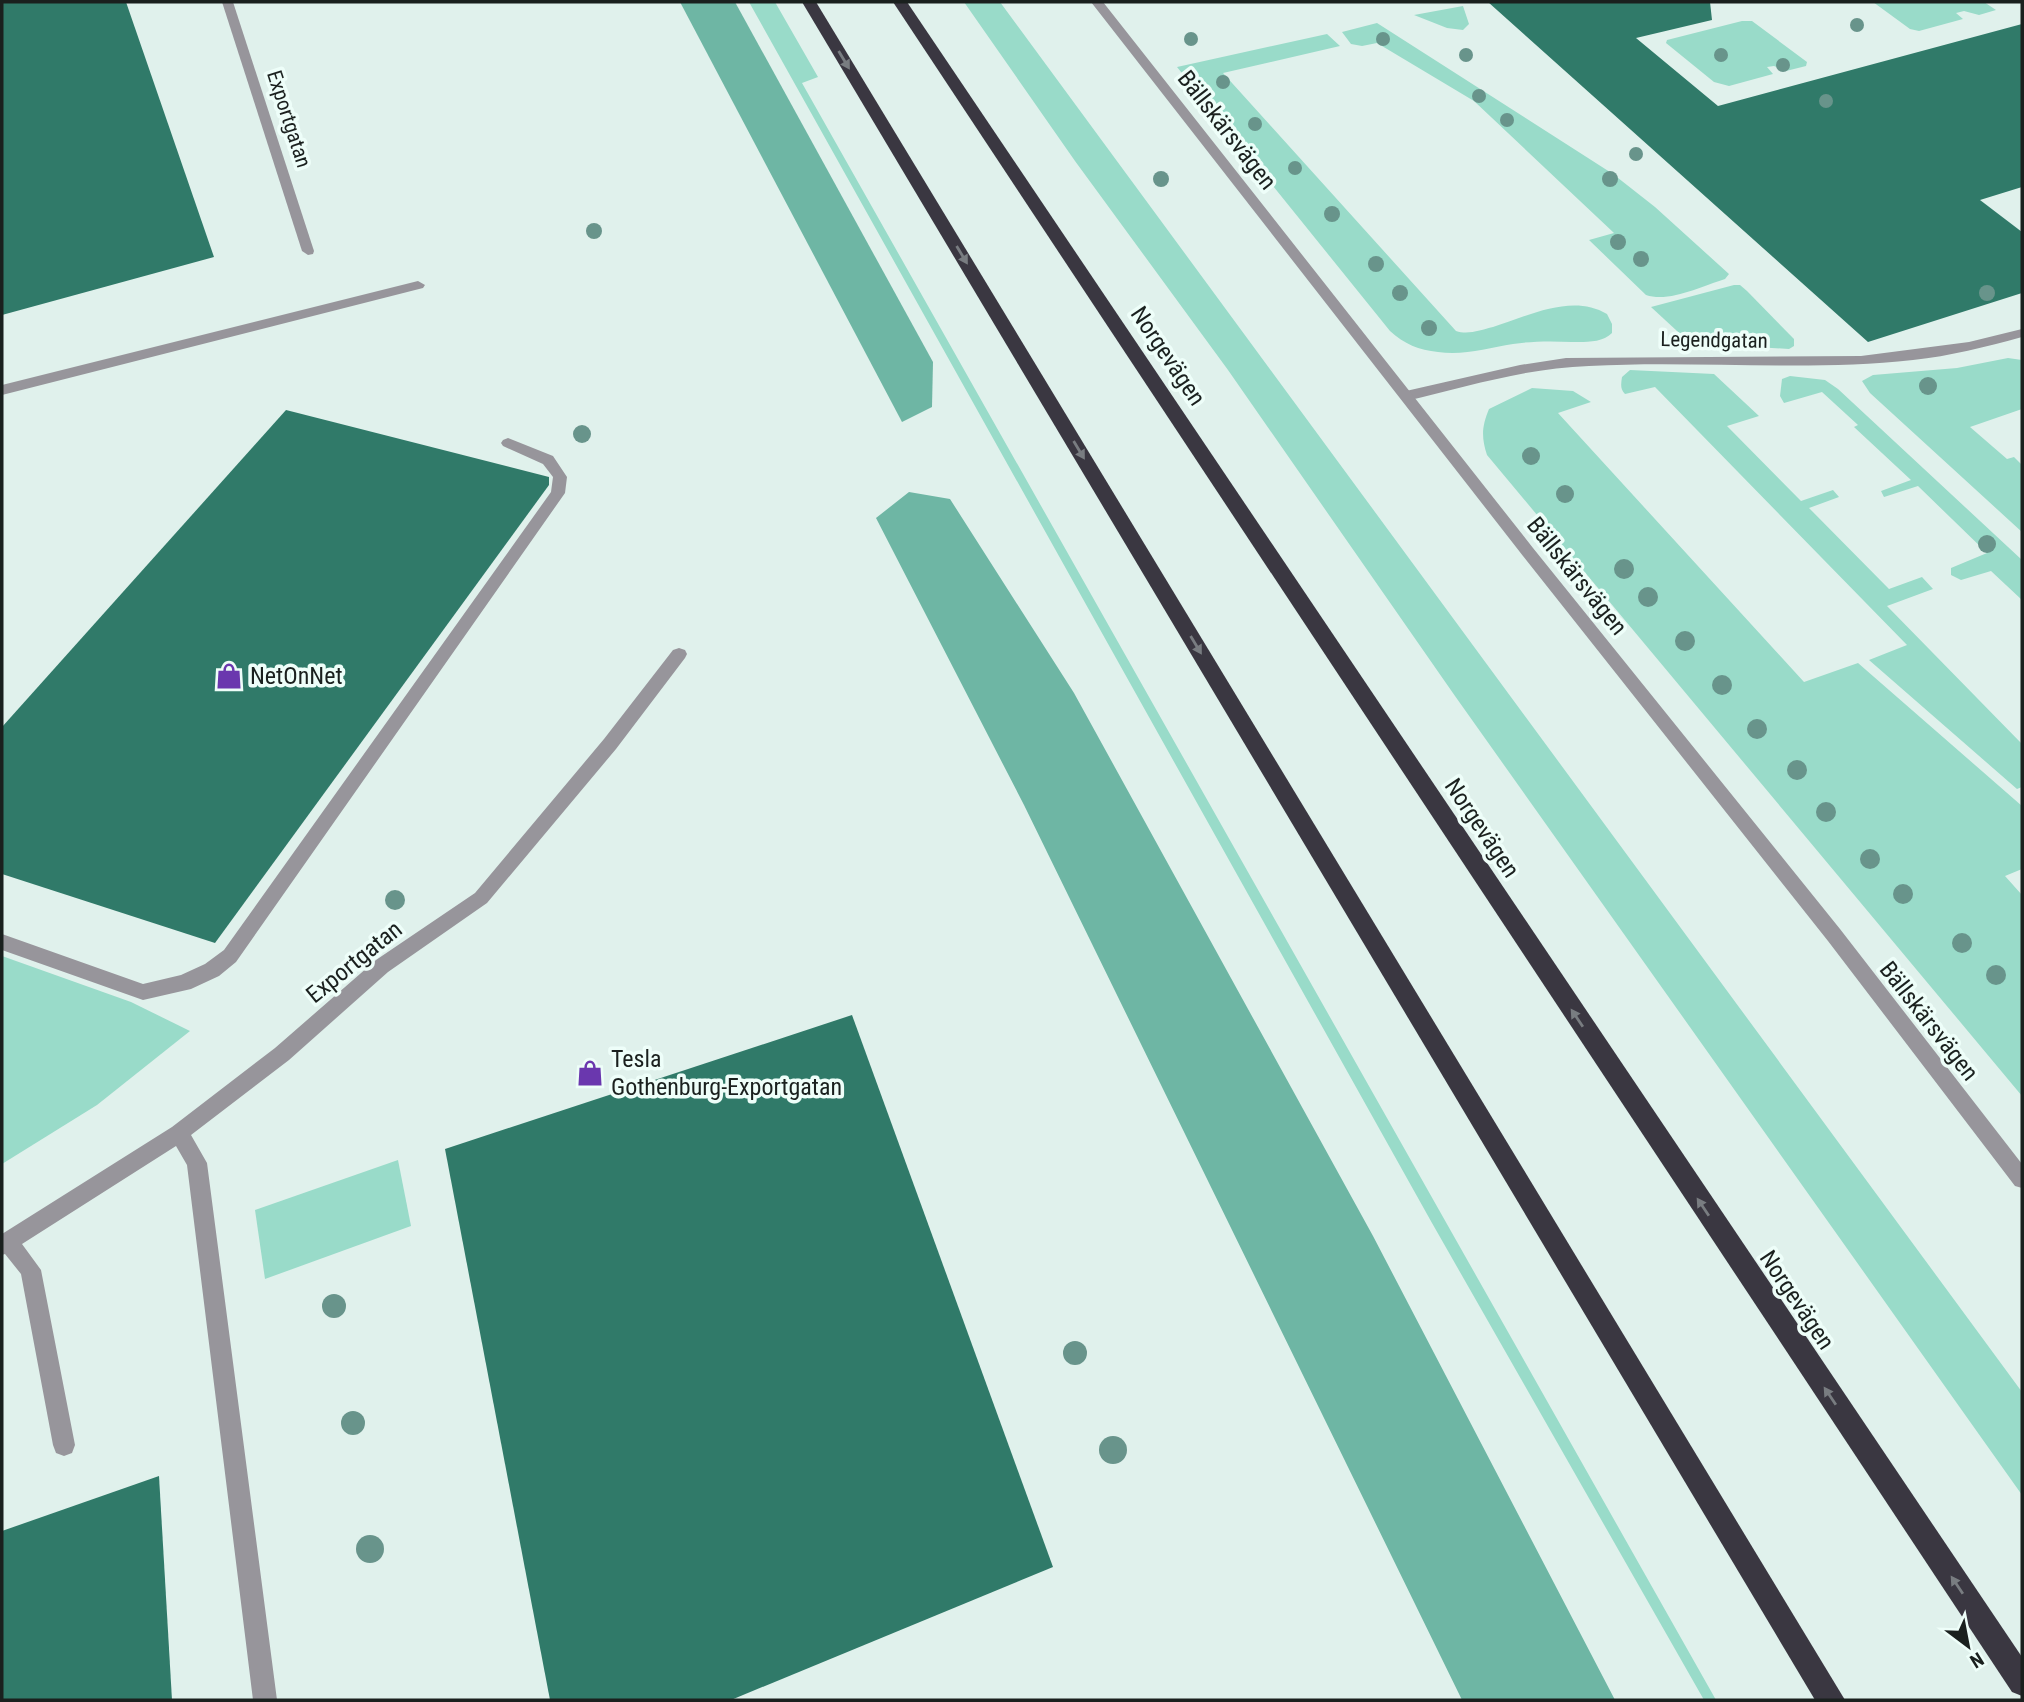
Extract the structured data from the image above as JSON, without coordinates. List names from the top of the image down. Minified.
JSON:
{"streets":{"highway":["Norgevägen"],"street":["Exportgatan","Bällskärsvägen","Legendgatan"]},"crossings":[["Bällskärsvägen","Legendgatan"]],"places":{"shop":["NetOnNet","Tesla Gothenburg-Exportgatan"]},"north":"bottom right"}
